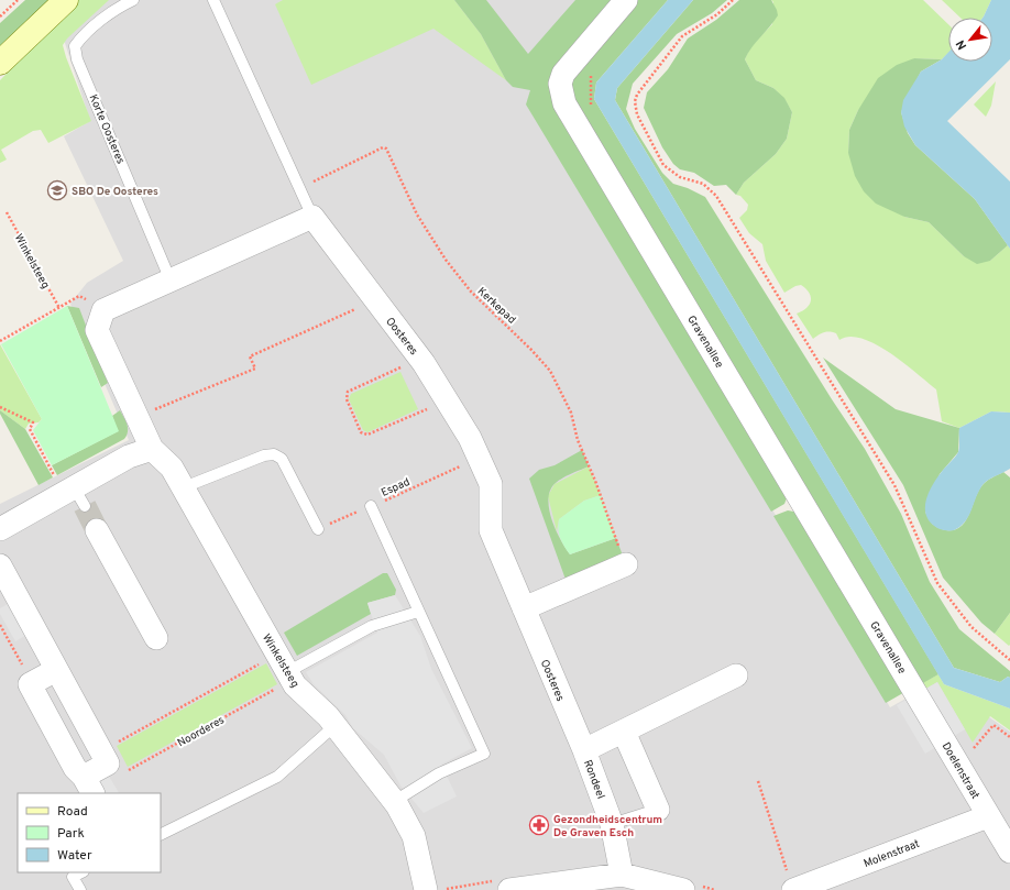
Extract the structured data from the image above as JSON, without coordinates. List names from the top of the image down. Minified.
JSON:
{"streets":{"street":["Winkelsteeg","Oosteres","Gravenallee","Doelenstraat","Rondeel","Molenstraat"],"lane":["Korte Oosteres"],"path":["Kerkepad","Espad","Noorderes"]},"crossings":[["Winkelsteeg","Noorderes"],["Oosteres","Espad"],["Oosteres","Rondeel"],["Gravenallee","Doelenstraat"],["Doelenstraat","Molenstraat"]],"places":{"school or university":["SBO De Oosteres"],"pharmacy":["Gezondheidscentrum De Graven Esch"]},"legend":["Road","Park","Water"],"north":"bottom left"}
